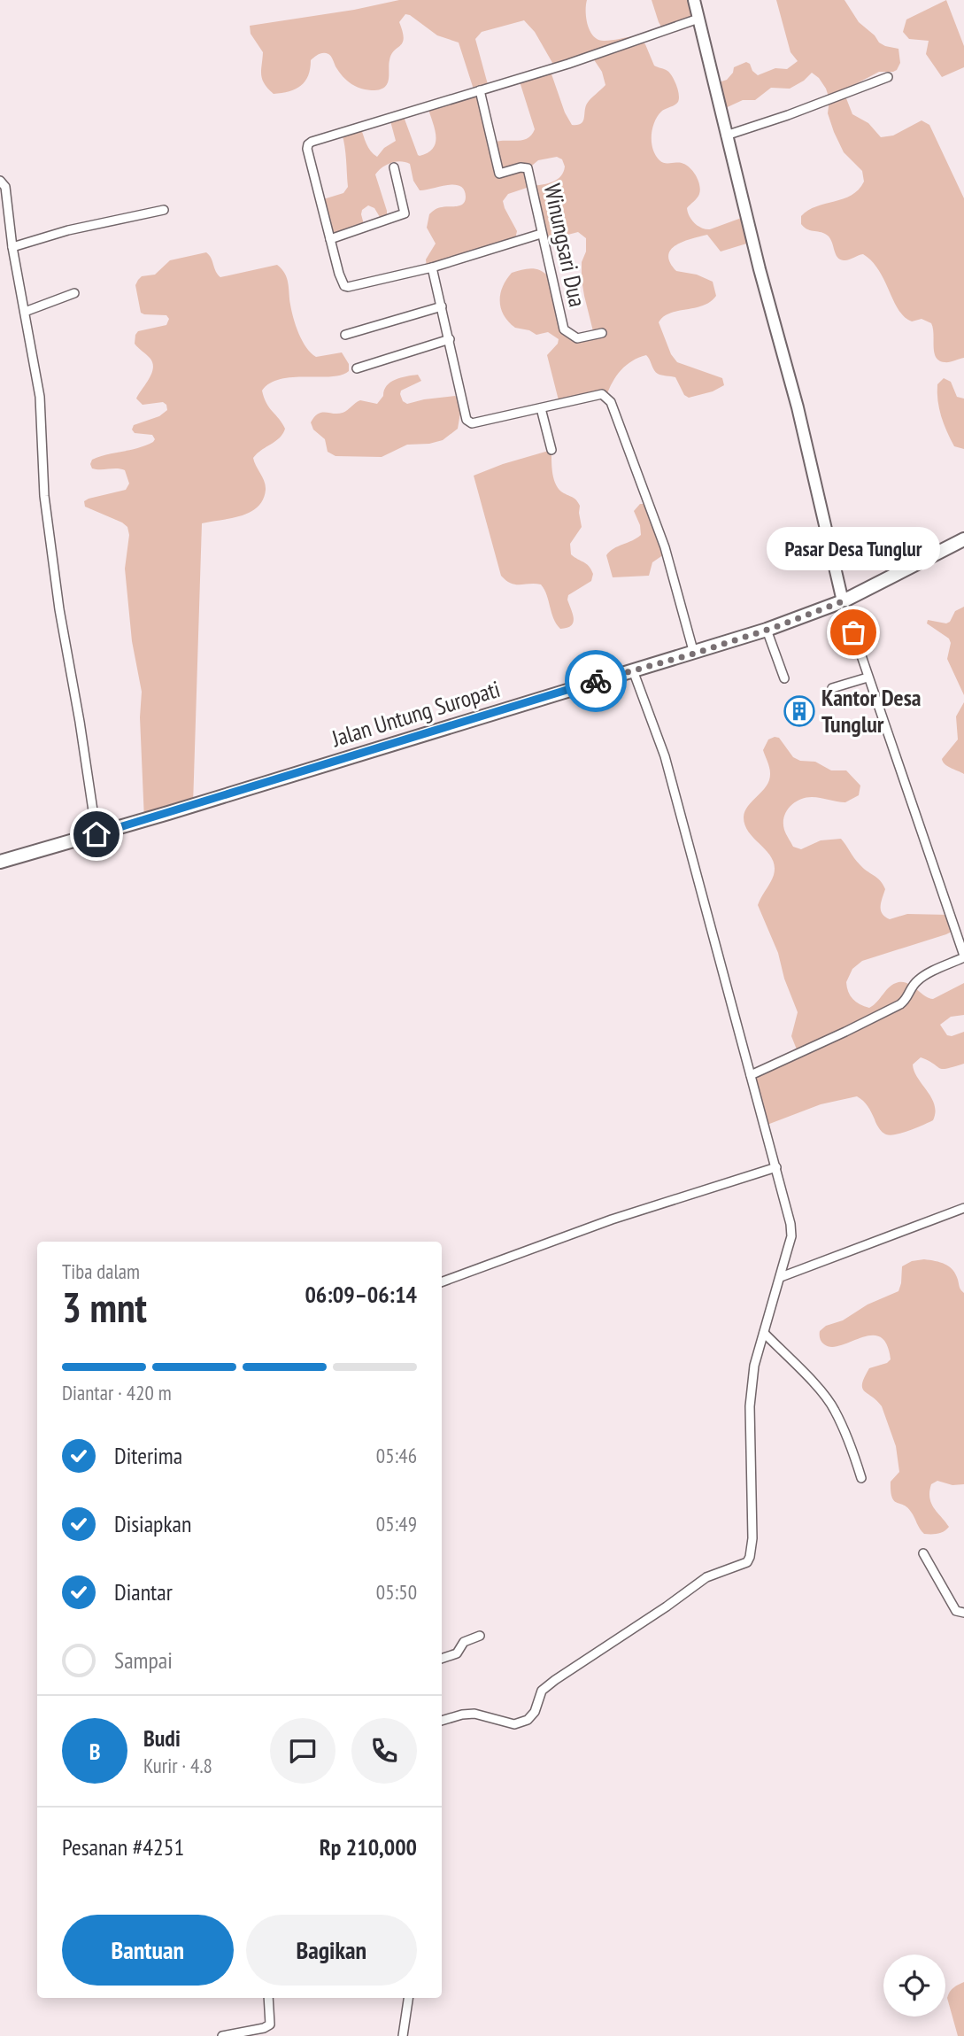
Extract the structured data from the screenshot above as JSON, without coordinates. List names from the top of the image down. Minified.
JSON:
{"streets":{"main road":["Jalan Untung Suropati"],"street":["Winungsari Dua"]},"places":{"other":["Pasar Desa Tunglur"],"building":["Kantor Desa Tunglur"]},"page":{"bubble":"Pasar Desa Tunglur","heading":["3 mnt","Tiba dalam","06:09–06:14"],"panel":["Budi","Kurir · 4.8","Pesanan #4251","Rp 210,000"],"bar":"Diantar · 420 m","list":[["Diterima","05:46"],["Disiapkan","05:49"],["Diantar","05:50"],"Sampai"],"round":"B","buttons":["Bantuan","Bagikan"]}}
